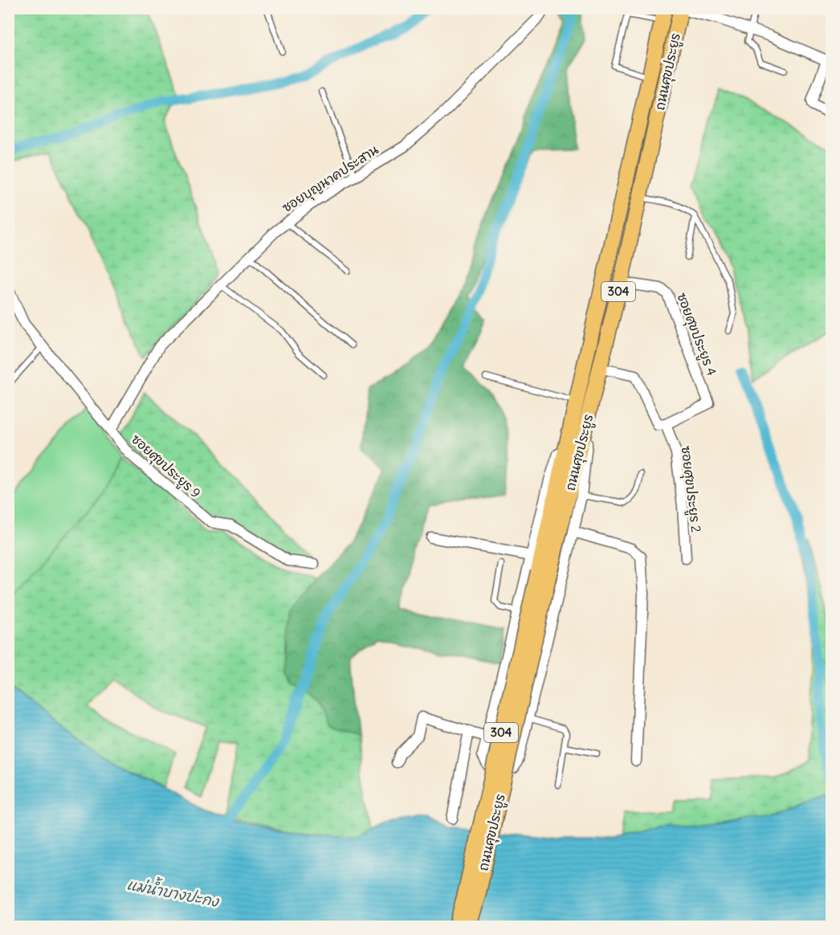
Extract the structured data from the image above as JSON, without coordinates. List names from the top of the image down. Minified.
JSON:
{"streets":{"main road":["ถนนศุขประยูร","304"],"street":["ซอยบุญนาคประสาน","ซอยศุขประยูร 4","ซอยศุขประยูร 9","ซอยศุขประยูร 2"]},"crossings":[["ถนนศุขประยูร","ซอยศุขประยูร 4"],["ถนนศุขประยูร","ซอยศุขประยูร 2"],["ซอยบุญนาคประสาน","ซอยศุขประยูร 9"],["ซอยศุขประยูร 4","ซอยศุขประยูร 2"]],"water":["แม่น้ำบางปะกง"]}
